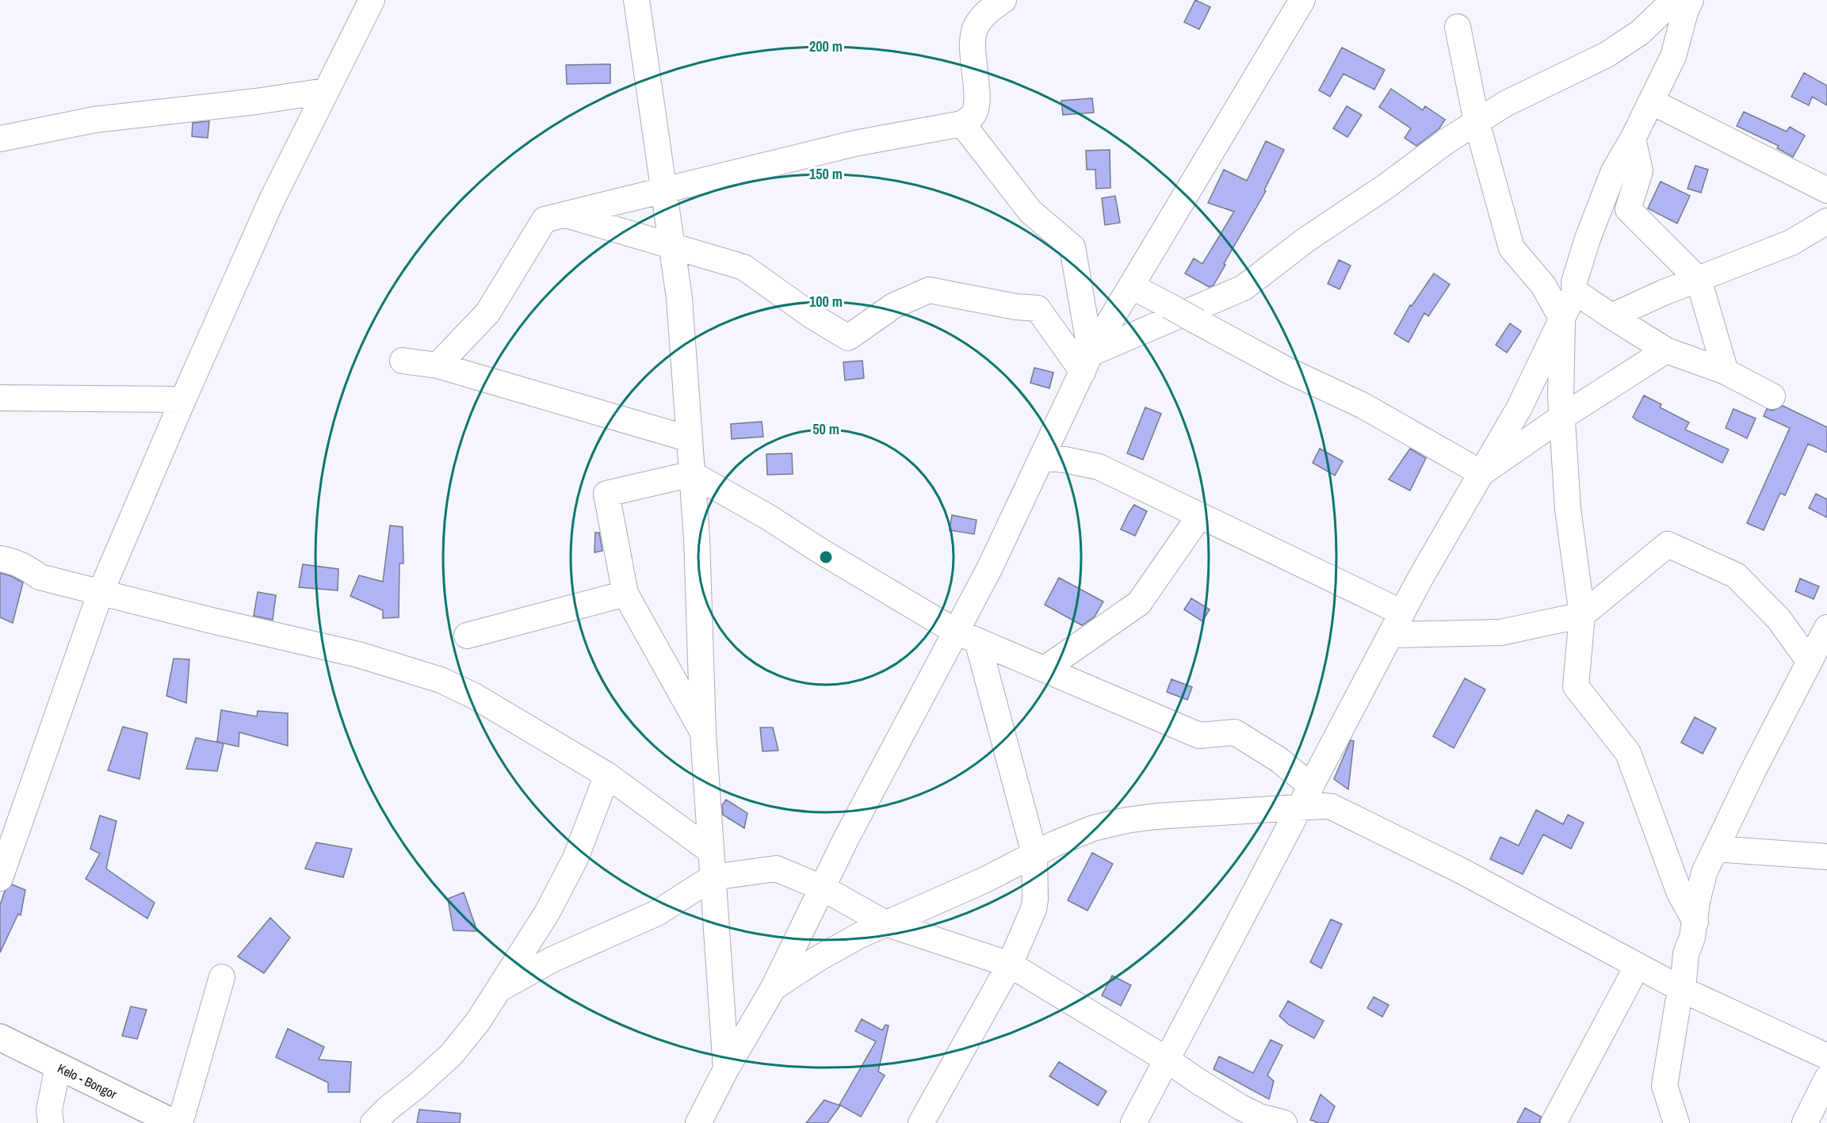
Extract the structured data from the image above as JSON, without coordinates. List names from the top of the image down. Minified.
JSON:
{"streets":{"highway":["Kelo - Bongor"]},"rings":["200 m","150 m","100 m","50 m"]}
